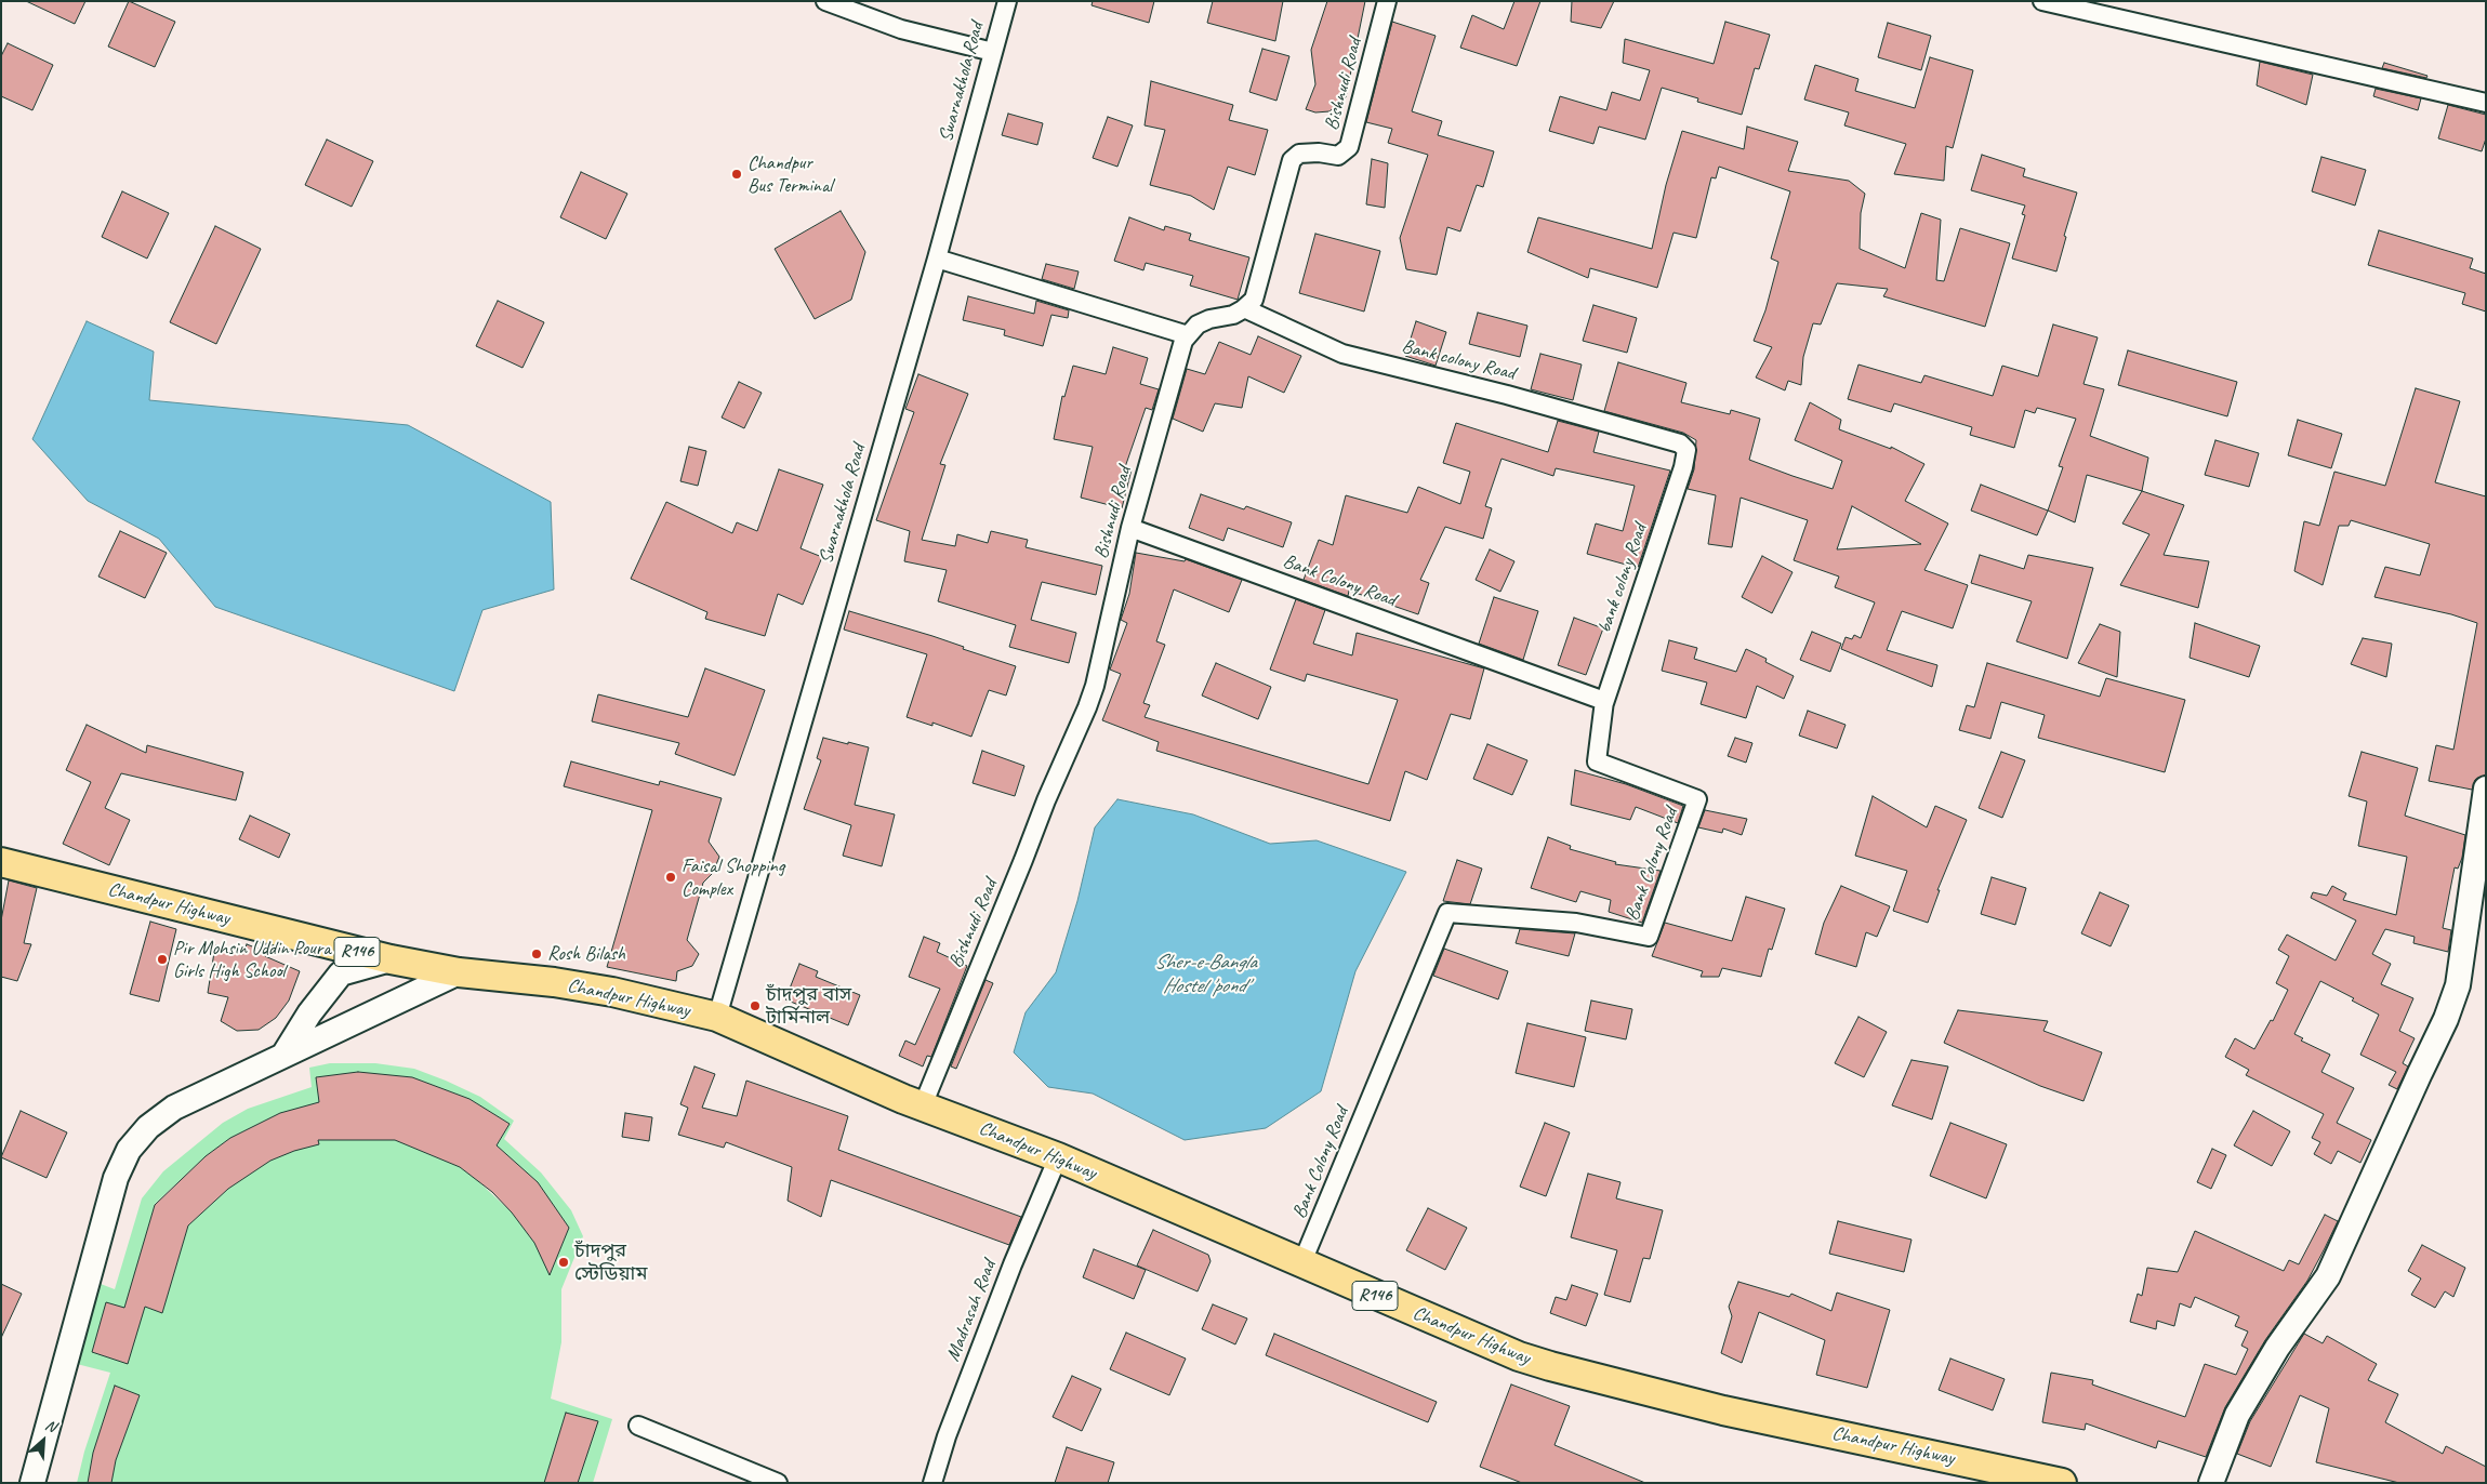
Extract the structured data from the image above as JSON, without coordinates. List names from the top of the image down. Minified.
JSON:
{"streets":{"main road":["Chandpur Highway","R146"],"street":["Swarnakhola Road","Bishnudi Road","Bank colony Road","bank colony Road","Bank Colony Road","Madrasah Road"]},"crossings":[["Swarnakhola Road","Chandpur Highway"],["Bishnudi Road","Bank colony Road"],["Bishnudi Road","Bank Colony Road"],["Bishnudi Road","Chandpur Highway"],["Bank colony Road","bank colony Road"],["bank colony Road","Bank Colony Road"],["Bank Colony Road","Chandpur Highway"],["Chandpur Highway","Madrasah Road"]],"water":["Sher-e-Bangla Hostel 'pond'"],"places":["Chandpur Bus Terminal","Faisal Shopping Complex","Rosh Bilash","Pir Mohsin Uddin Poura Girls High School","চাঁদপুর বাস টার্মিনাল","চাঁদপুর স্টেডিয়াম"],"north":"top right"}
